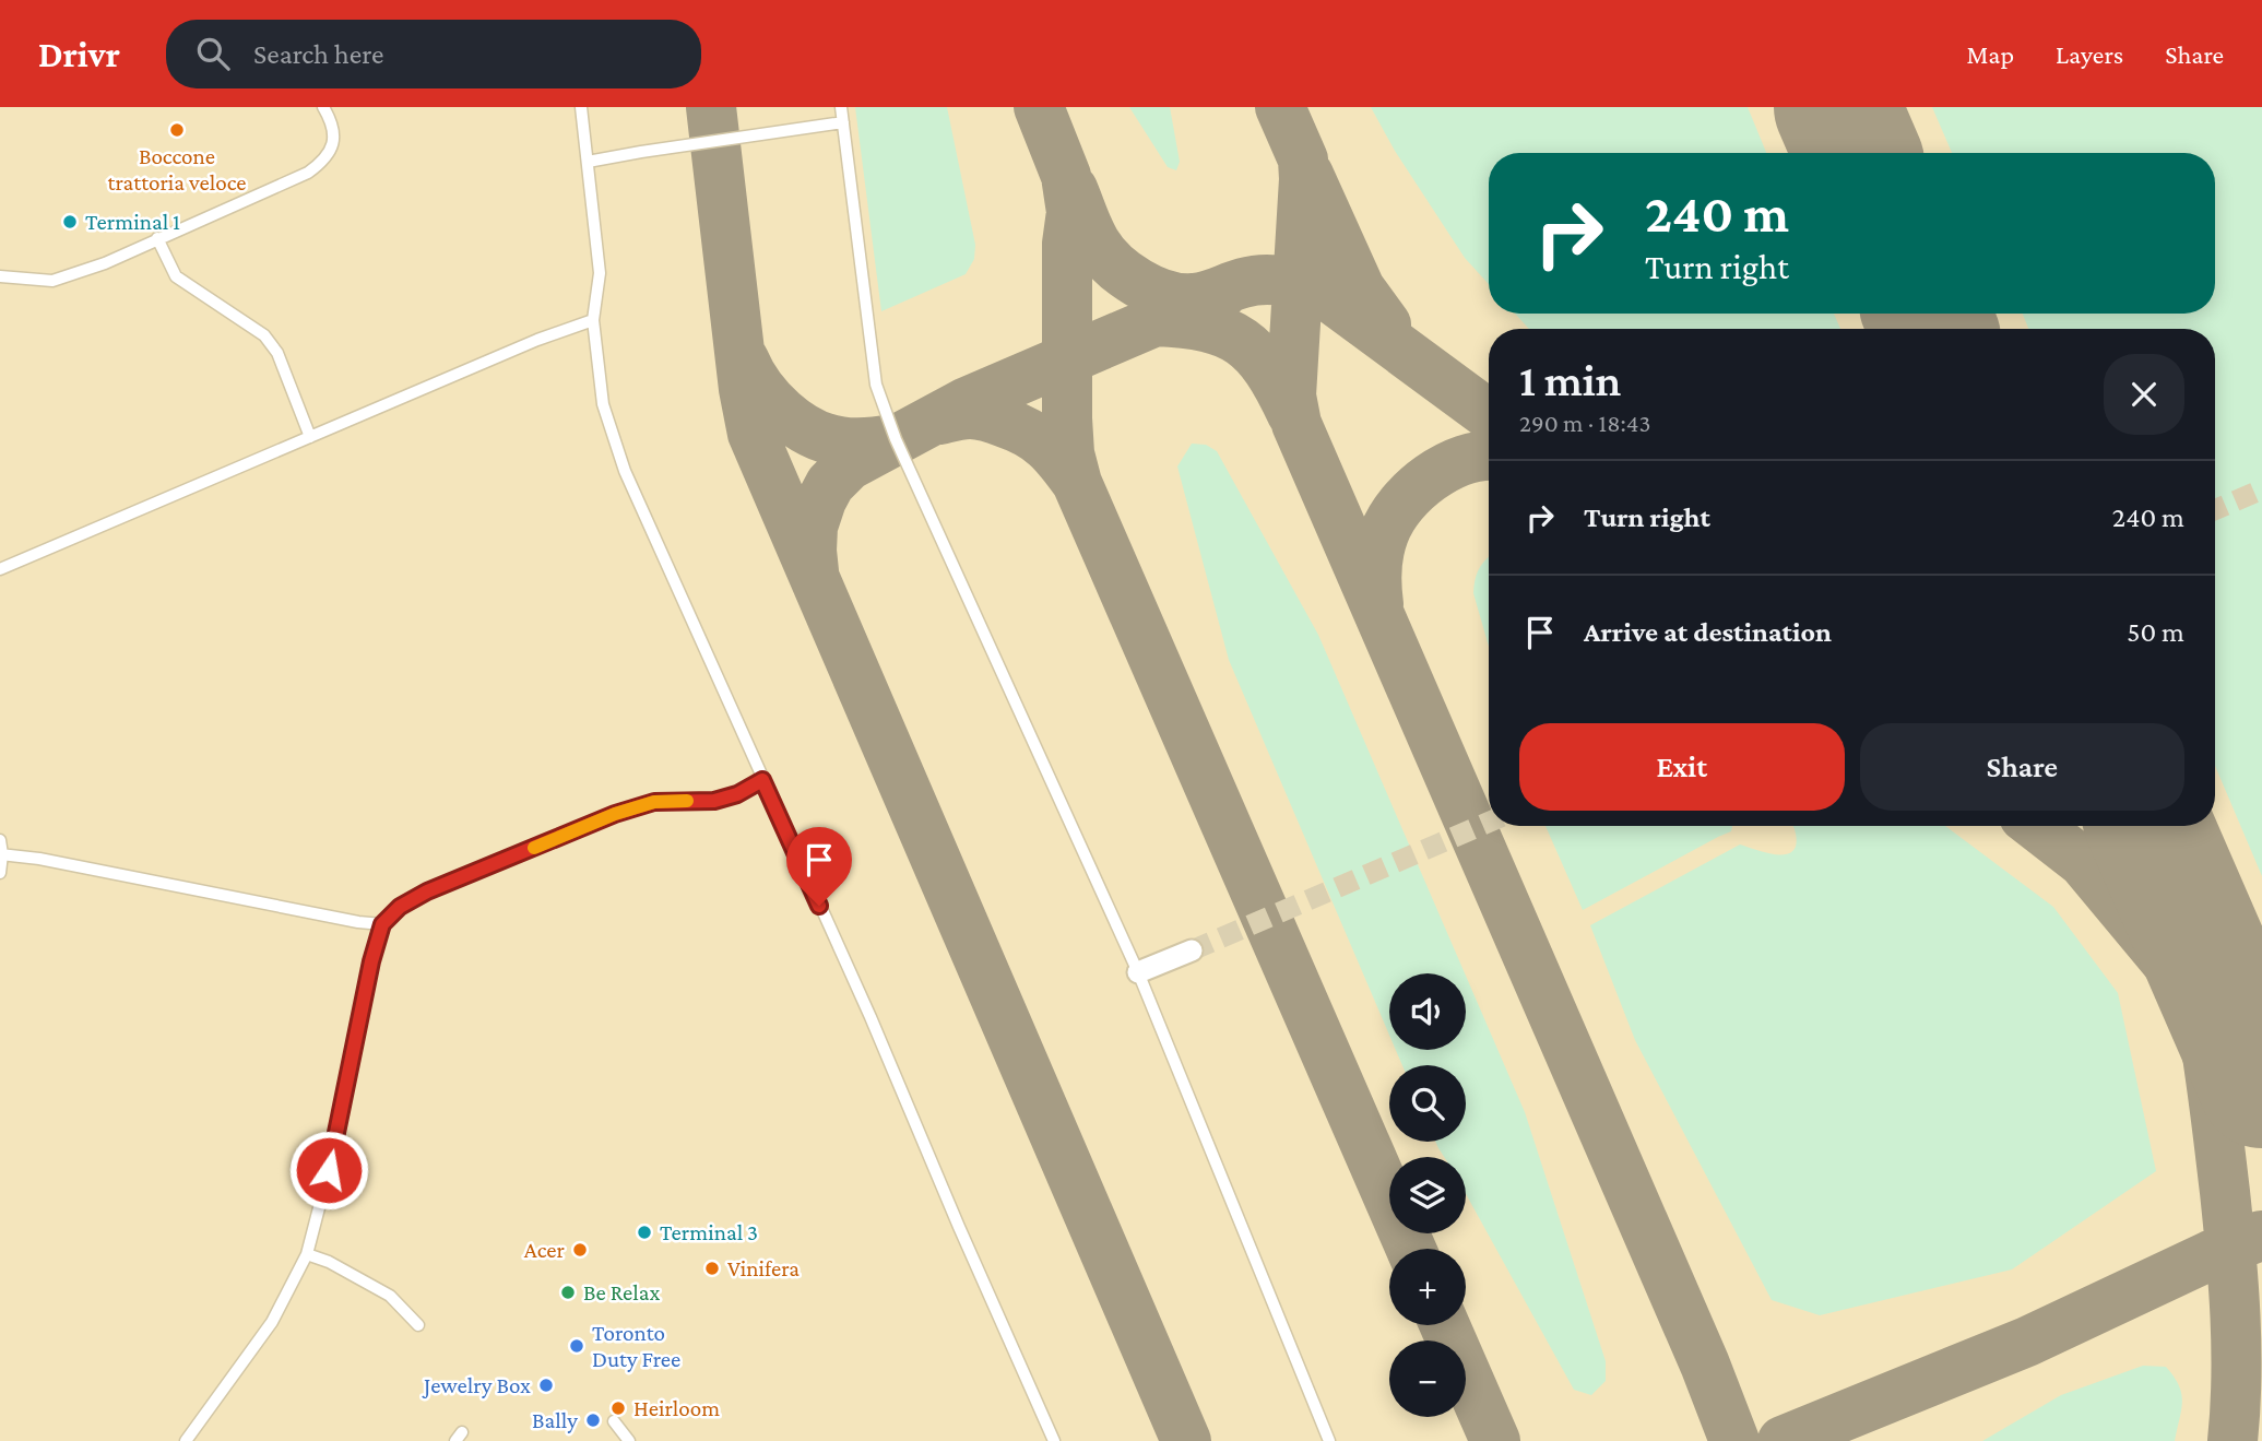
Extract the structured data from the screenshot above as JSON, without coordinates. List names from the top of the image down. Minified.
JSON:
{"places":["Boccone trattoria veloce","Terminal 1","Terminal 3","Acer","Vinifera","Be Relax","Toronto Duty Free","Jewelry Box","Heirloom","Bally"],"page":{"header":"Drivr","search":"Search here","nav":["Map","Layers","Share"],"turn":["240 m","Turn right"],"heading":["1 min","290 m · 18:43"],"list":[{"name":"Turn right","value":"240 m"},{"name":"Arrive at destination","value":"50 m"}],"buttons":["Exit","Share"],"map_buttons":["+","−"]}}
